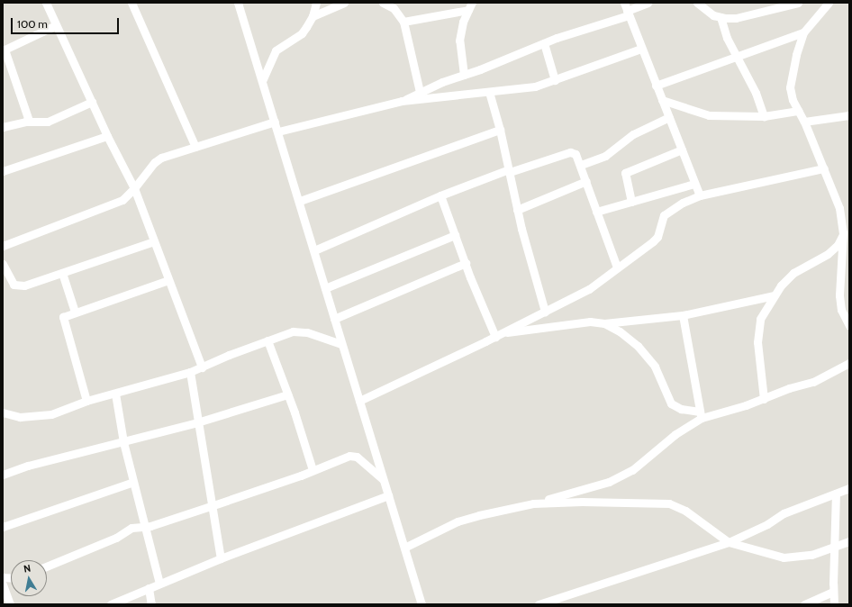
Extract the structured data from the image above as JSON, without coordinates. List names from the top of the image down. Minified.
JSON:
{"scale_bar":"100 m","north":"top"}
